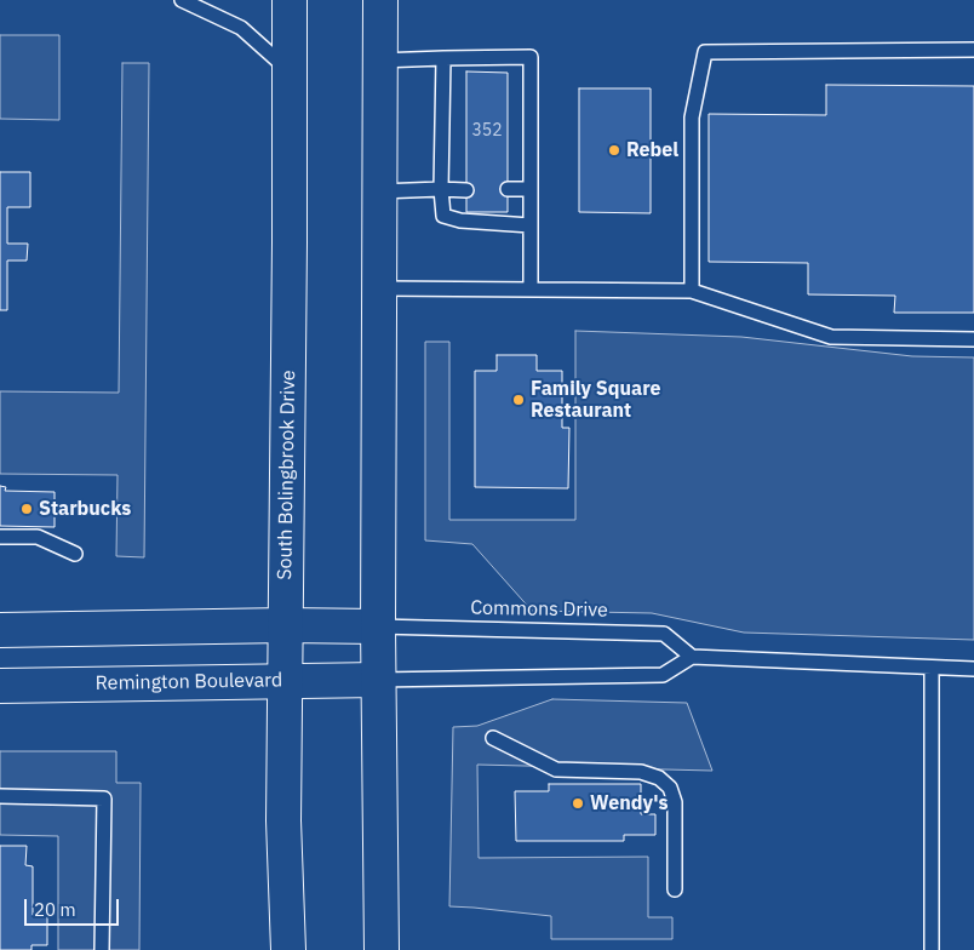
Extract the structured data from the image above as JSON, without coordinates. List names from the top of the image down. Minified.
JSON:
{"streets":{"main road":["South Bolingbrook Drive","Remington Boulevard"],"lane":["Commons Drive"]},"crossings":[["South Bolingbrook Drive","Remington Boulevard"]],"places":["Rebel","Family Square Restaurant","Starbucks","Wendy's"],"house_numbers":["352"],"scale_bar":"20 m"}
